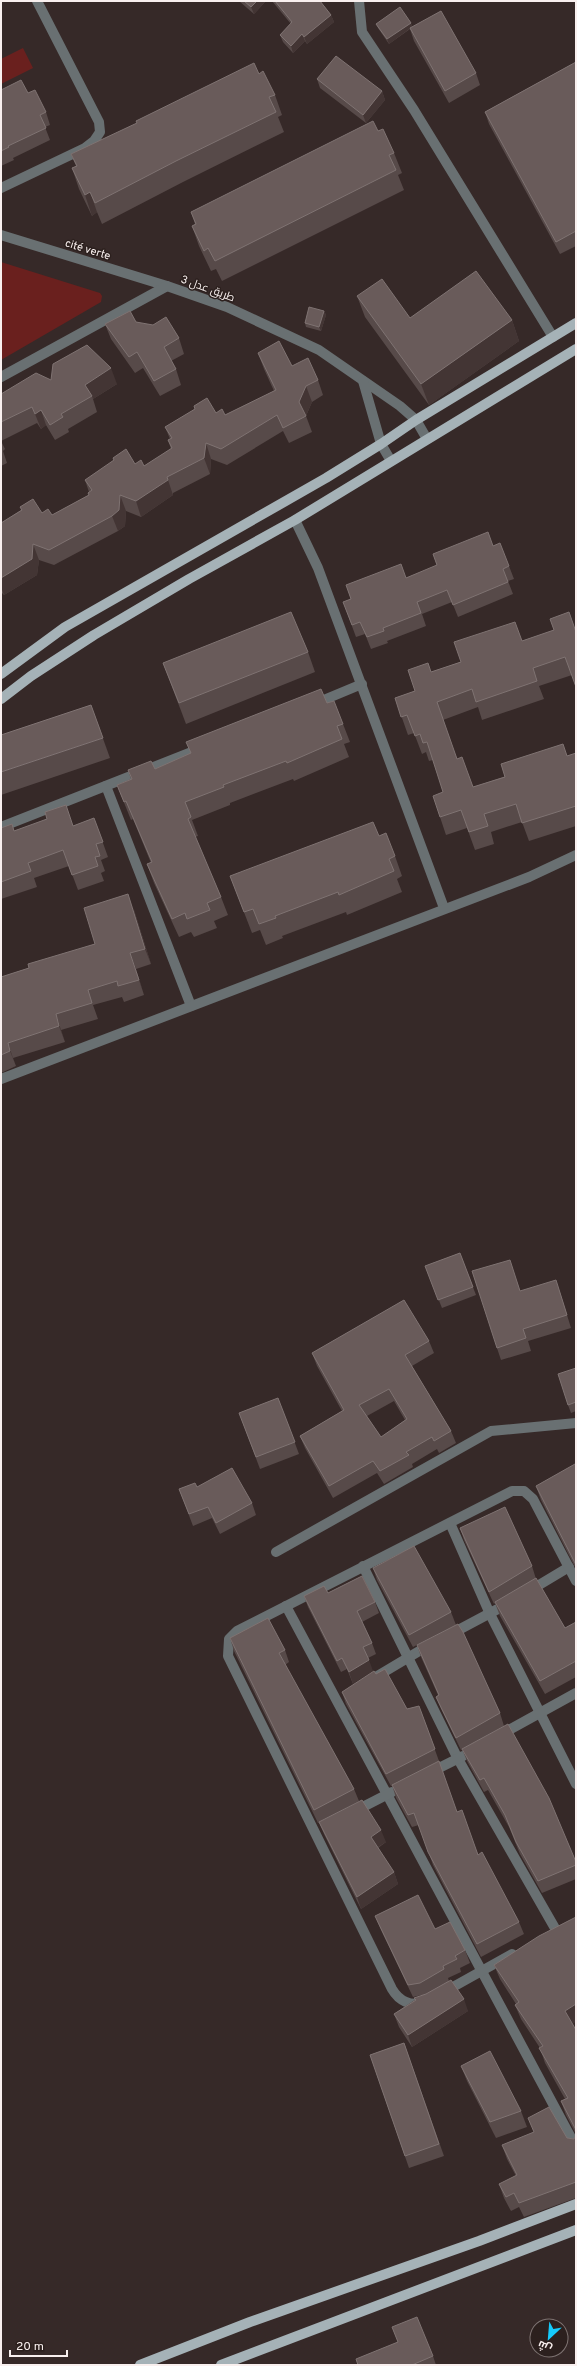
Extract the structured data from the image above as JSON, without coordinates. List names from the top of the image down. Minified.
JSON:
{"streets":{"street":["cité verte","طريق عدل 3"]},"crossings":[["cité verte","طريق عدل 3"]],"scale_bar":"20 m","north":"bottom left"}
